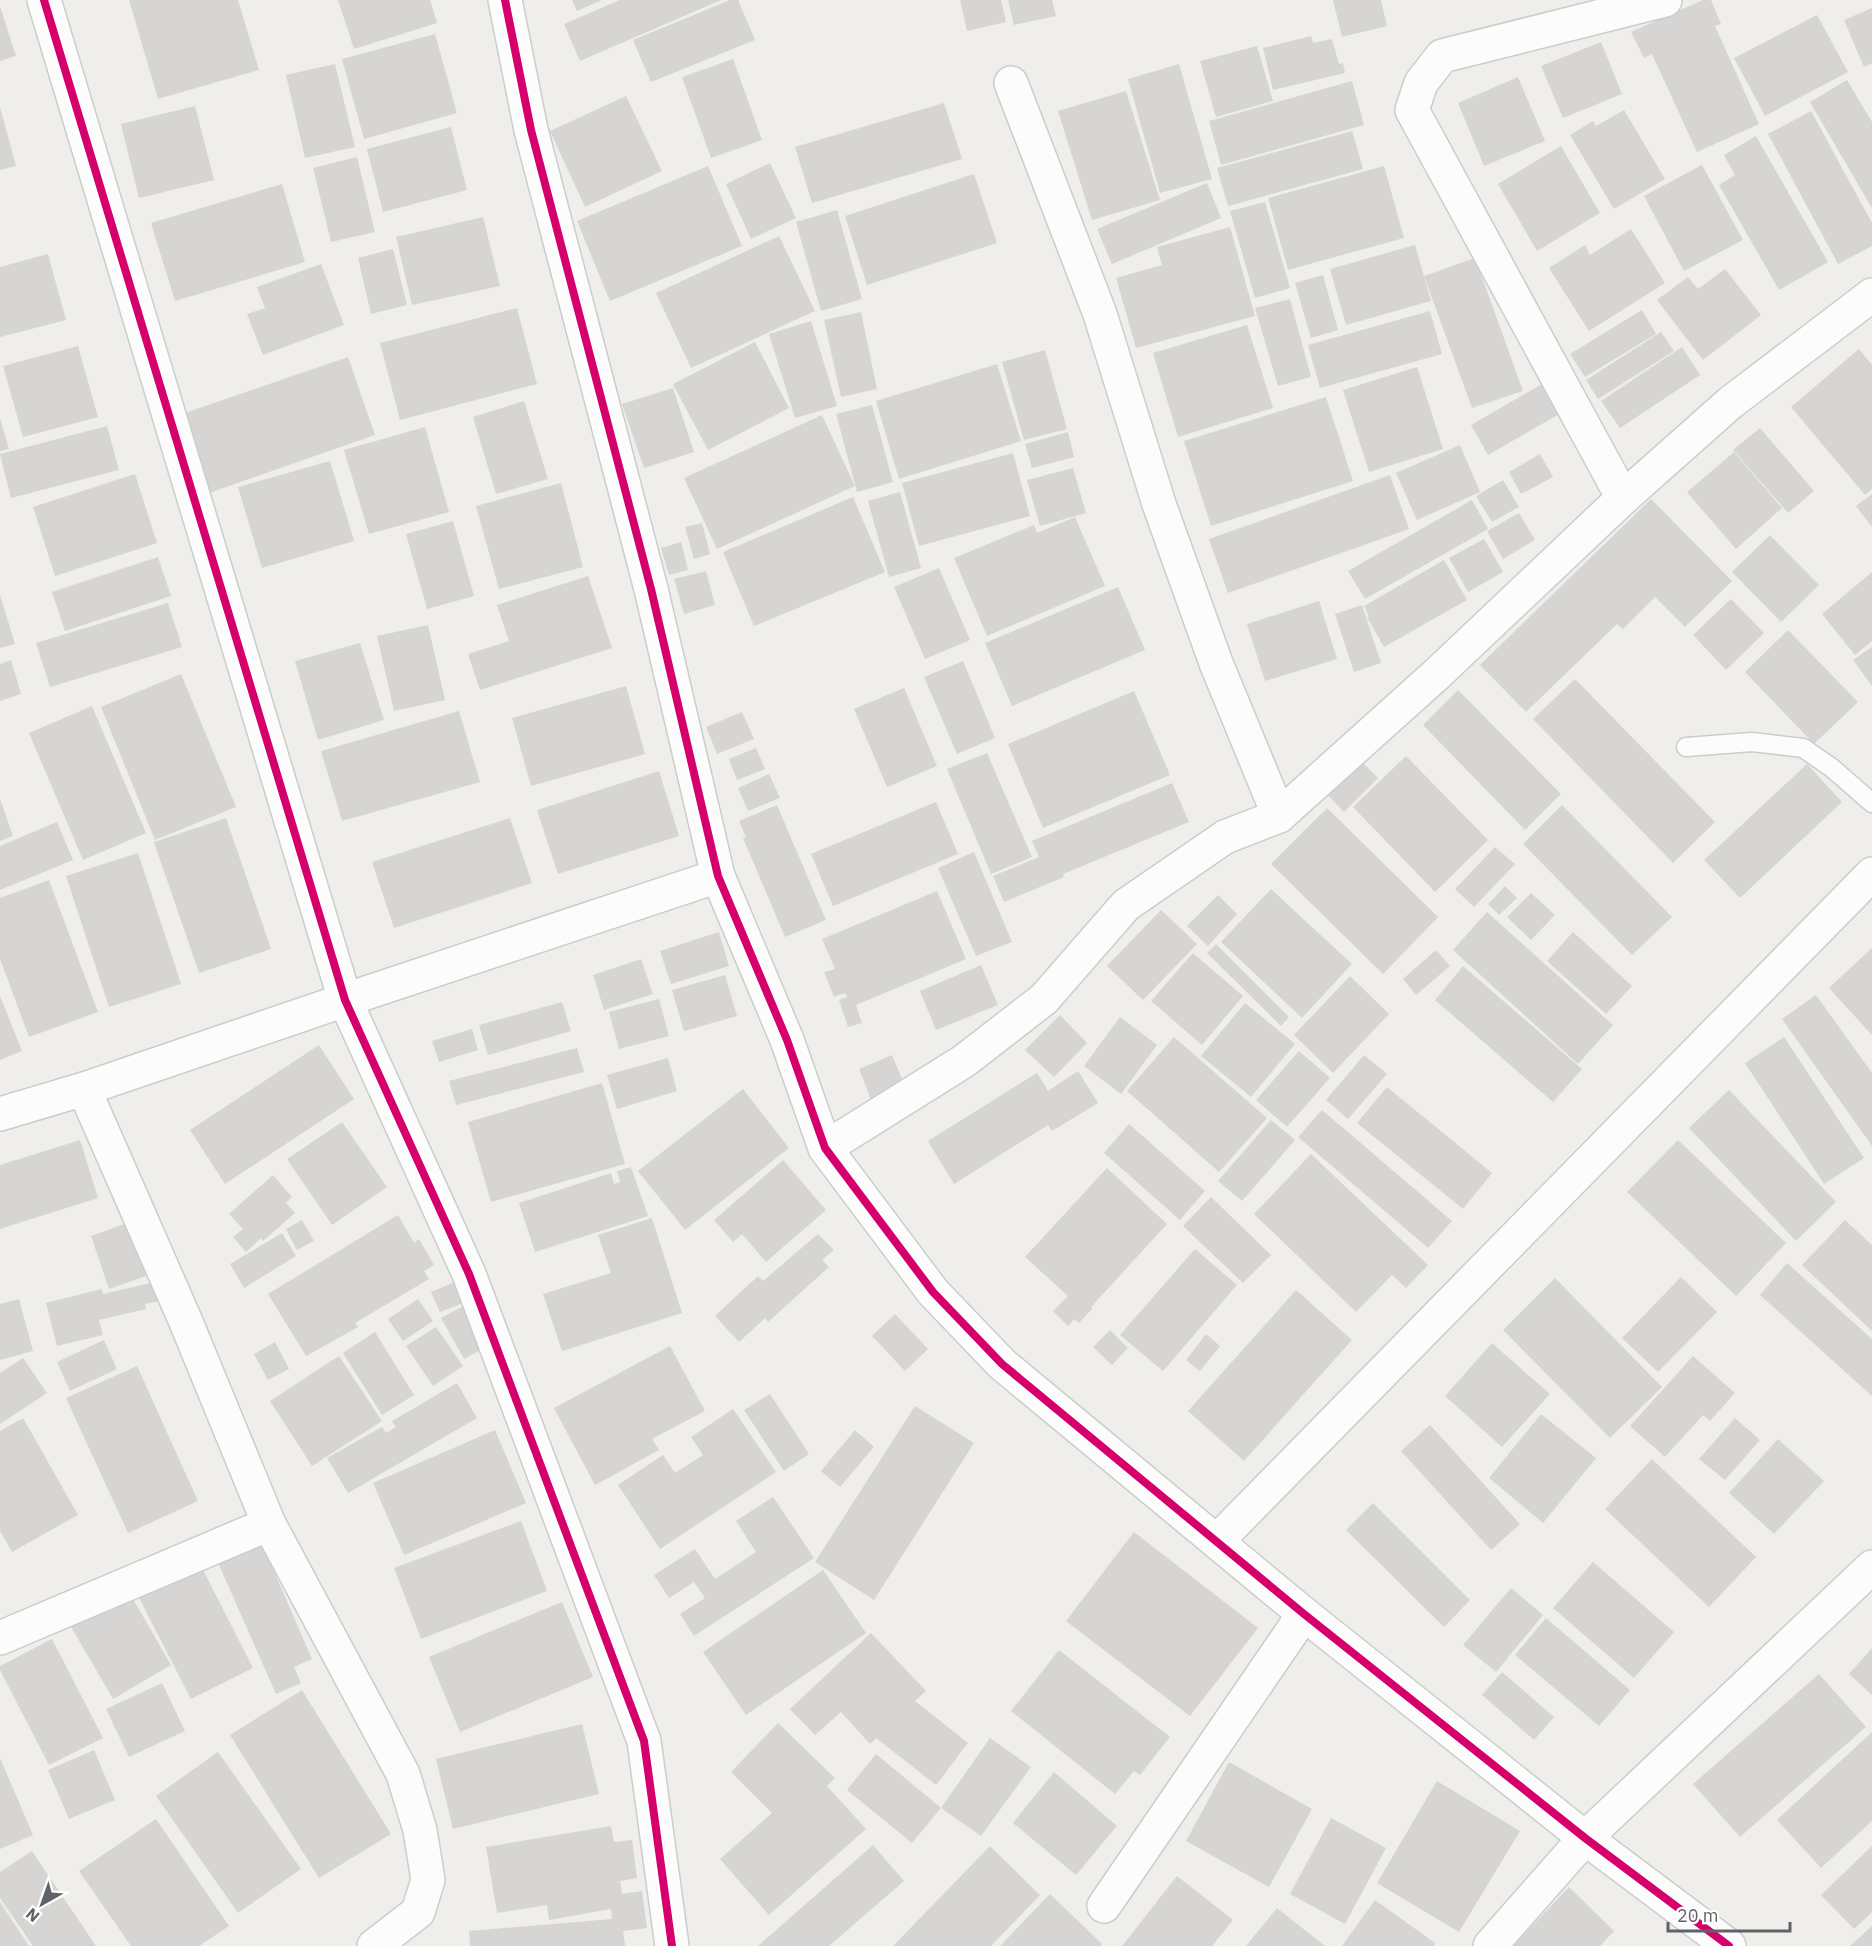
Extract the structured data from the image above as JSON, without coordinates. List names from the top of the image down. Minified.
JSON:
{"scale_bar":"20 m","north":"bottom left"}
